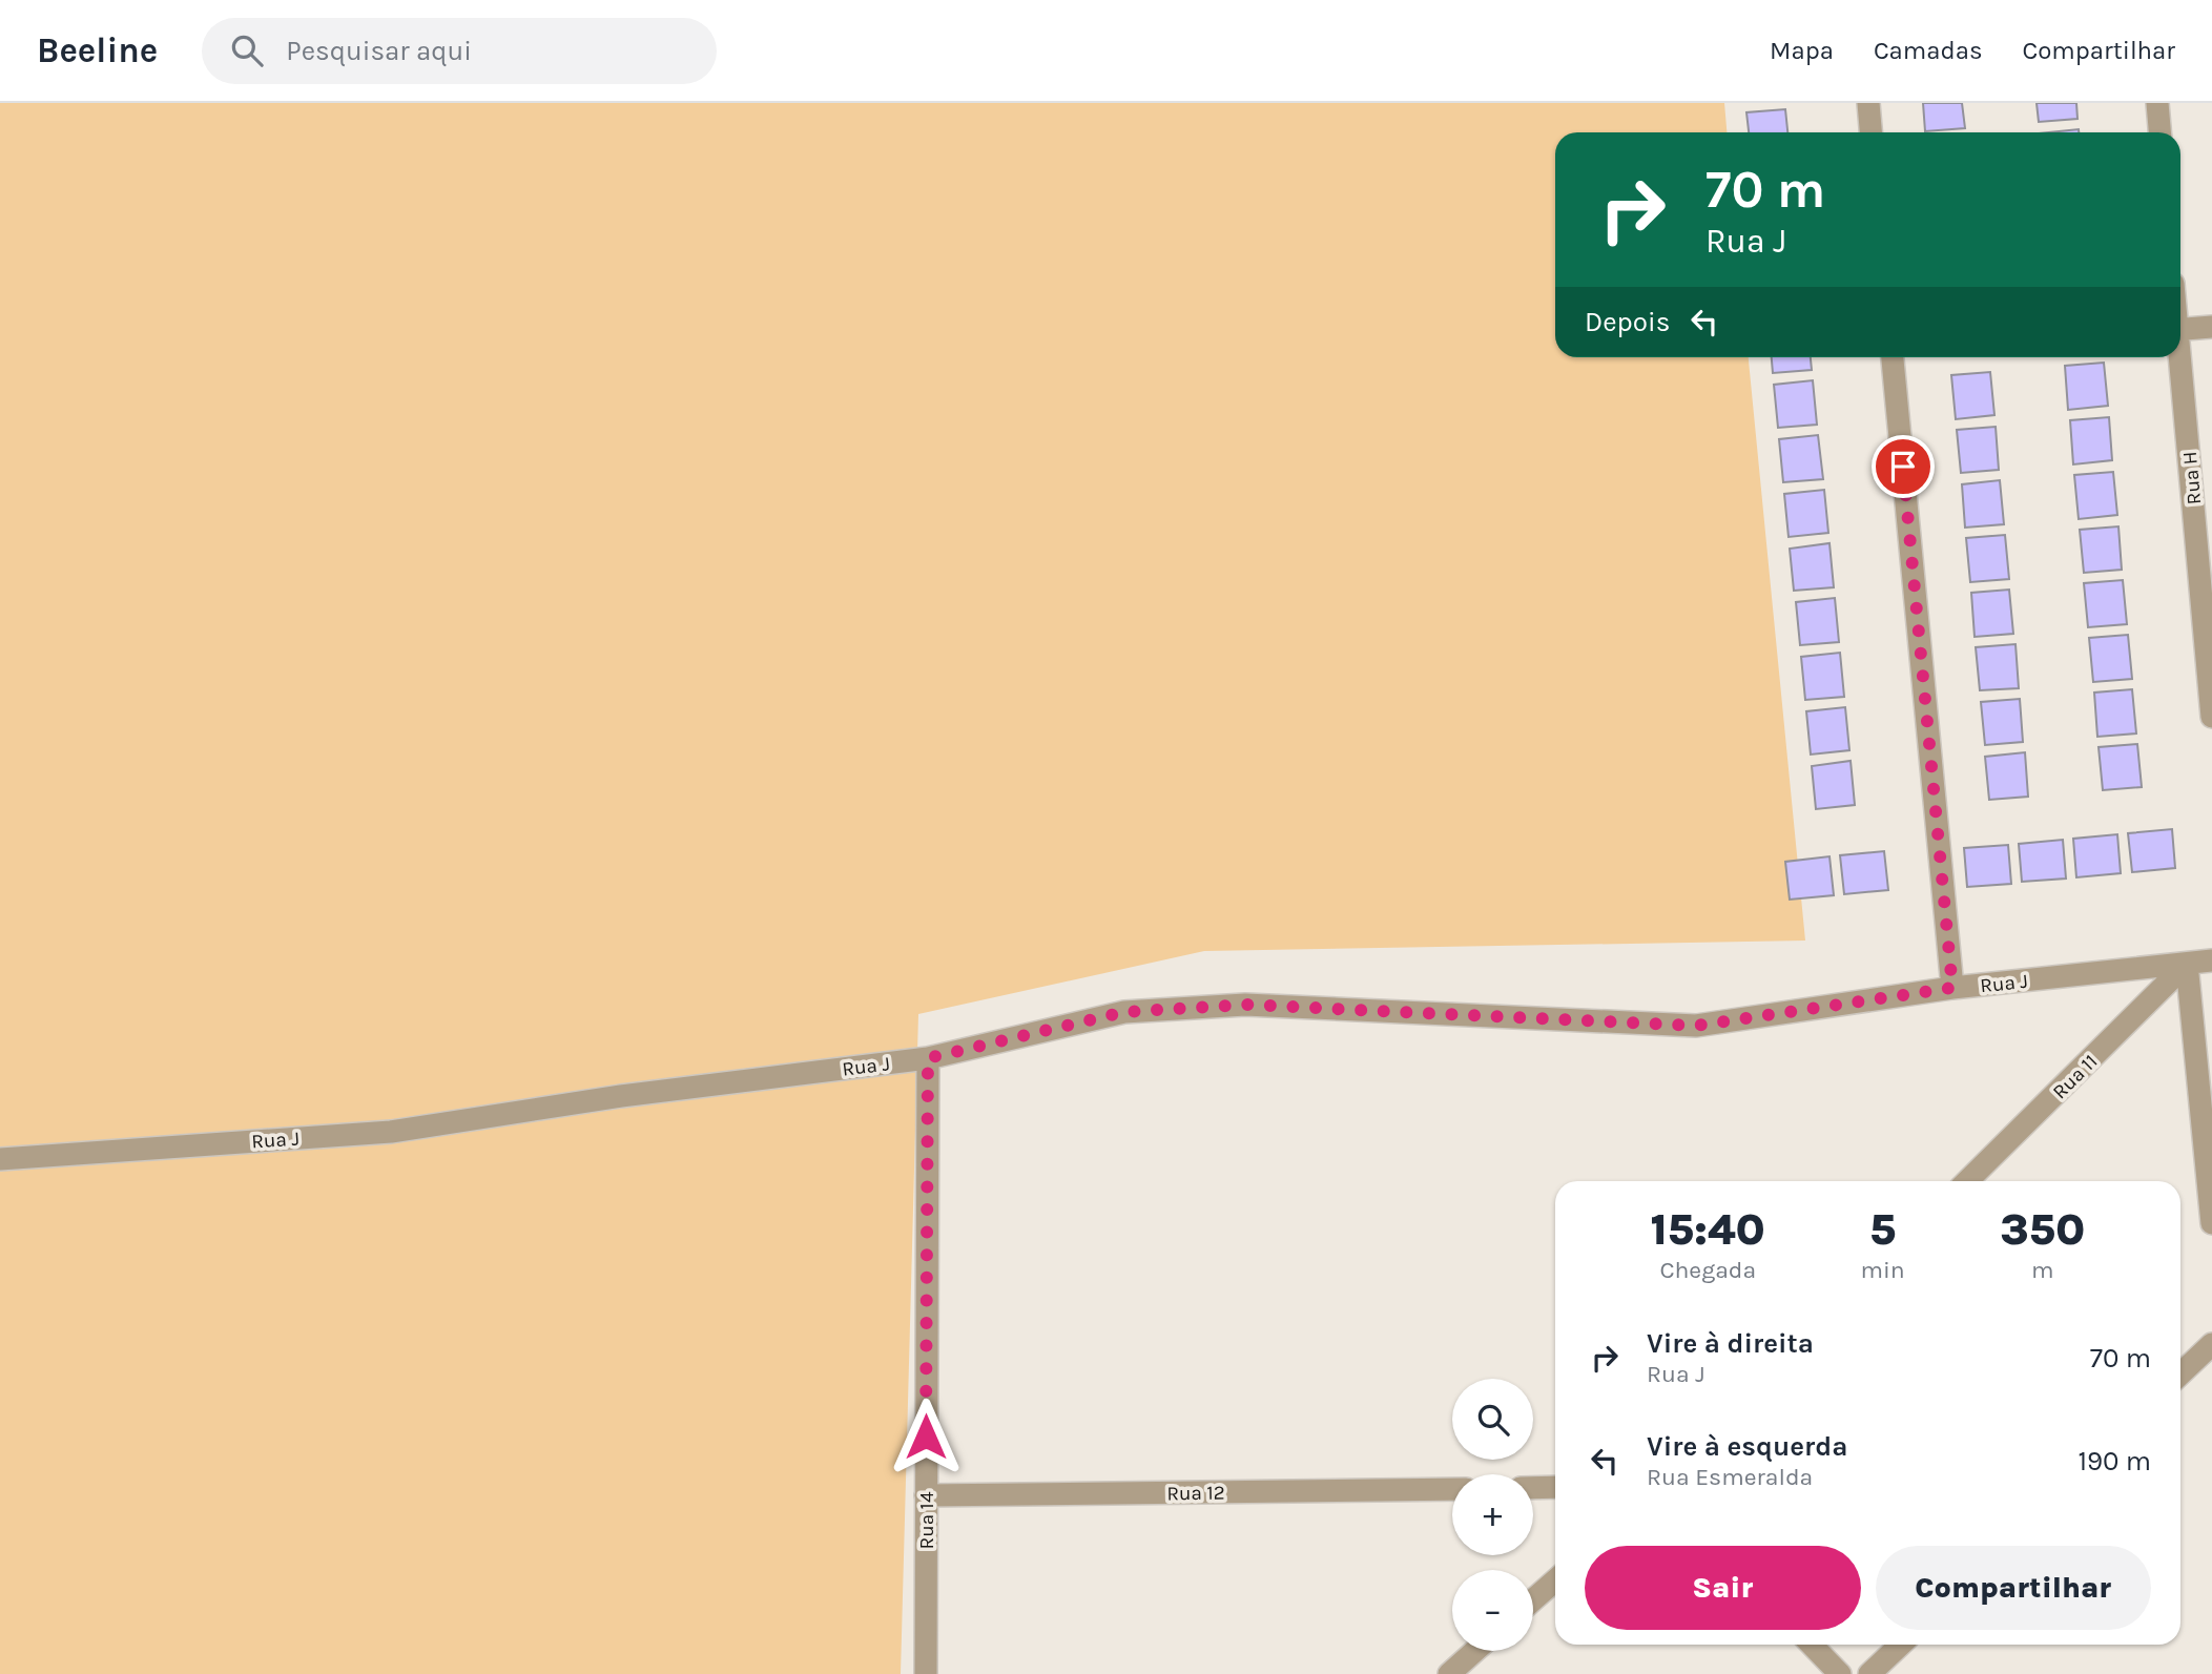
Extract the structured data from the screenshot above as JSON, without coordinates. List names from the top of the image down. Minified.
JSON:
{"streets":{"street":["Rua H","Rua J","Rua 11","Rua 12","Rua 14"]},"crossings":[["Rua J","Rua 11"],["Rua J","Rua 14"],["Rua 12","Rua 14"]],"page":{"header":"Beeline","search":"Pesquisar aqui","nav":["Mapa","Camadas","Compartilhar"],"turn":["70 m","Rua J"],"then":"Depois","eta":["15:40","Chegada","5","min","350","m"],"list":[{"name":"Vire à direita","note":"Rua J","value":"70 m"},{"name":"Vire à esquerda","note":"Rua Esmeralda","value":"190 m"}],"map_buttons":["+","−"],"buttons":["Sair","Compartilhar"]}}
